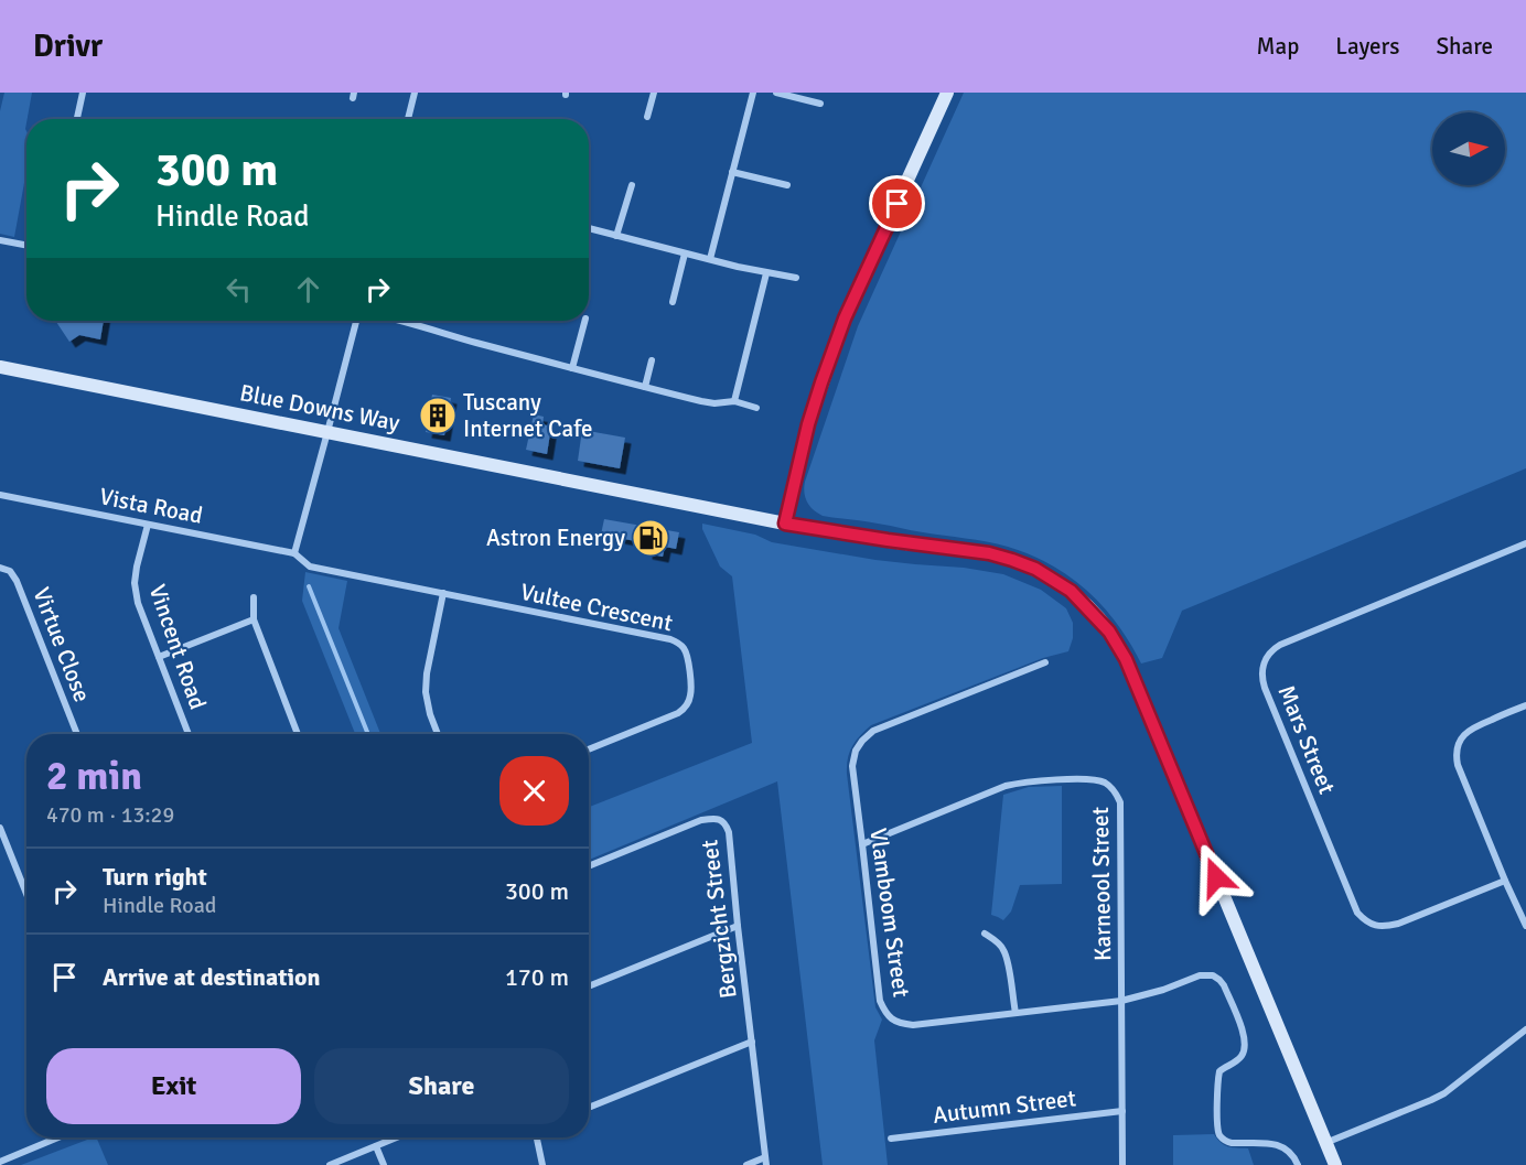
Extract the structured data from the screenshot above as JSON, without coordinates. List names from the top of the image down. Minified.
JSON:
{"streets":{"street":["Blue Downs Way","Vista Road","Vultee Crescent","Virtue Close","Vincent Road","Mars Street","Karneool Street","Vlamboom Street","Bergzicht Street","Autumn Street"]},"crossings":[["Vista Road","Vultee Crescent"],["Vista Road","Vincent Road"],["Karneool Street","Vlamboom Street"],["Karneool Street","Autumn Street"]],"places":{"building":["Tuscany Internet Cafe"],"fuel station":["Astron Energy"]},"north":"right","page":{"header":"Drivr","nav":["Map","Layers","Share"],"turn":["300 m","Hindle Road"],"heading":["2 min","470 m · 13:29"],"list":[{"name":"Turn right","note":"Hindle Road","value":"300 m"},{"name":"Arrive at destination","value":"170 m"}],"buttons":["Exit","Share"]}}
